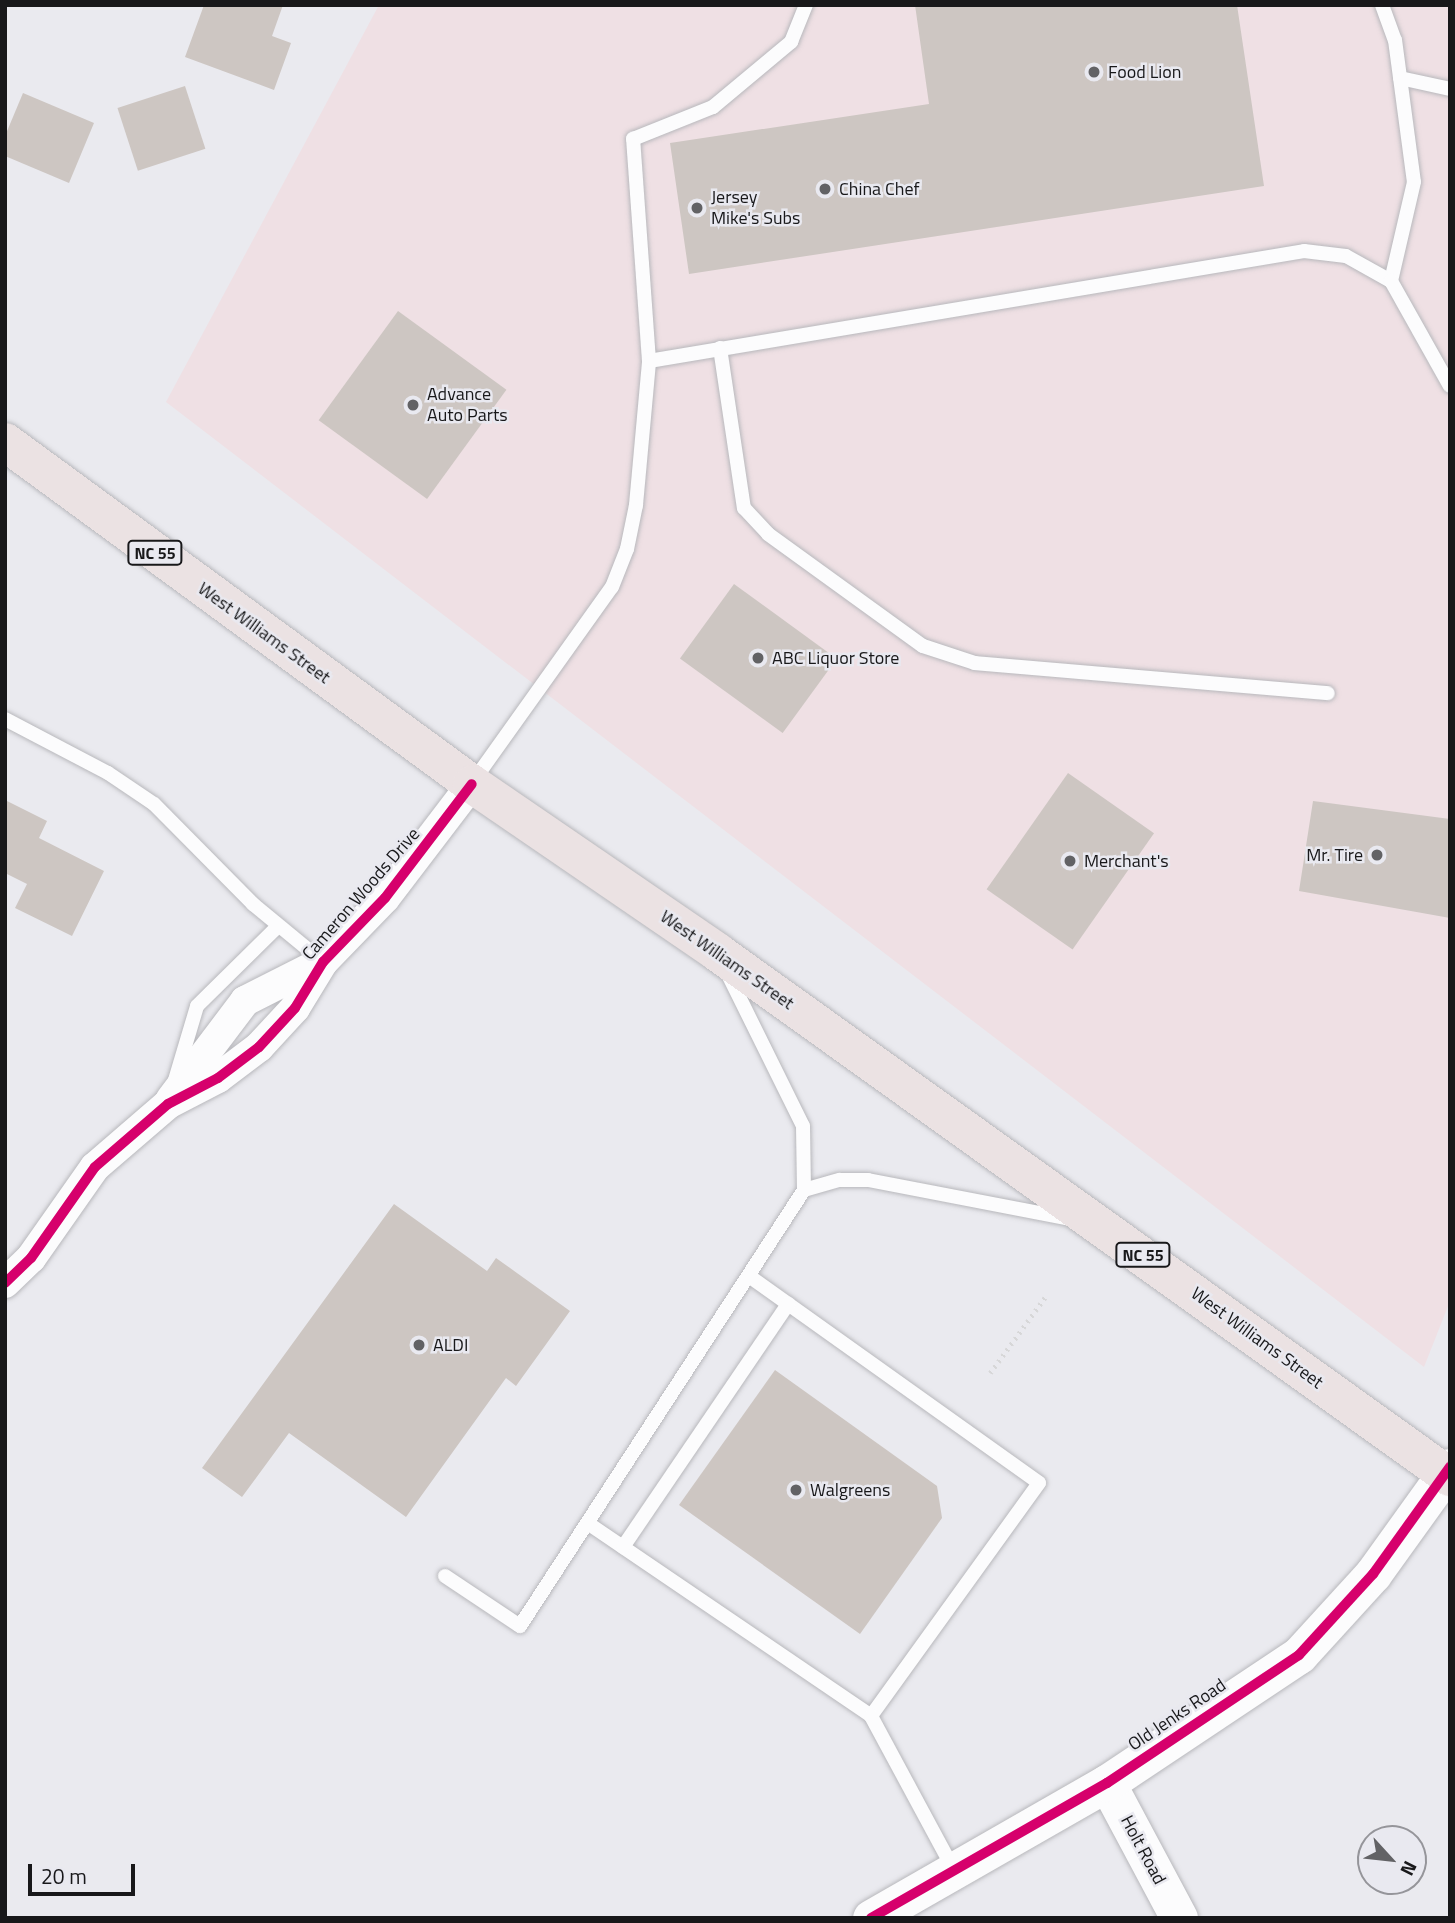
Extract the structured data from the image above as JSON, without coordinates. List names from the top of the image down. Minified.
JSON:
{"streets":{"main road":["NC 55","West Williams Street"],"street":["Cameron Woods Drive","Old Jenks Road","Holt Road"]},"crossings":[["West Williams Street","Cameron Woods Drive"],["West Williams Street","Old Jenks Road"],["Old Jenks Road","Holt Road"]],"places":["Food Lion","China Chef","Jersey Mike's Subs","Advance Auto Parts","ABC Liquor Store","Mr. Tire","Merchant's","ALDI","Walgreens"],"scale_bar":"20 m","north":"bottom right"}
